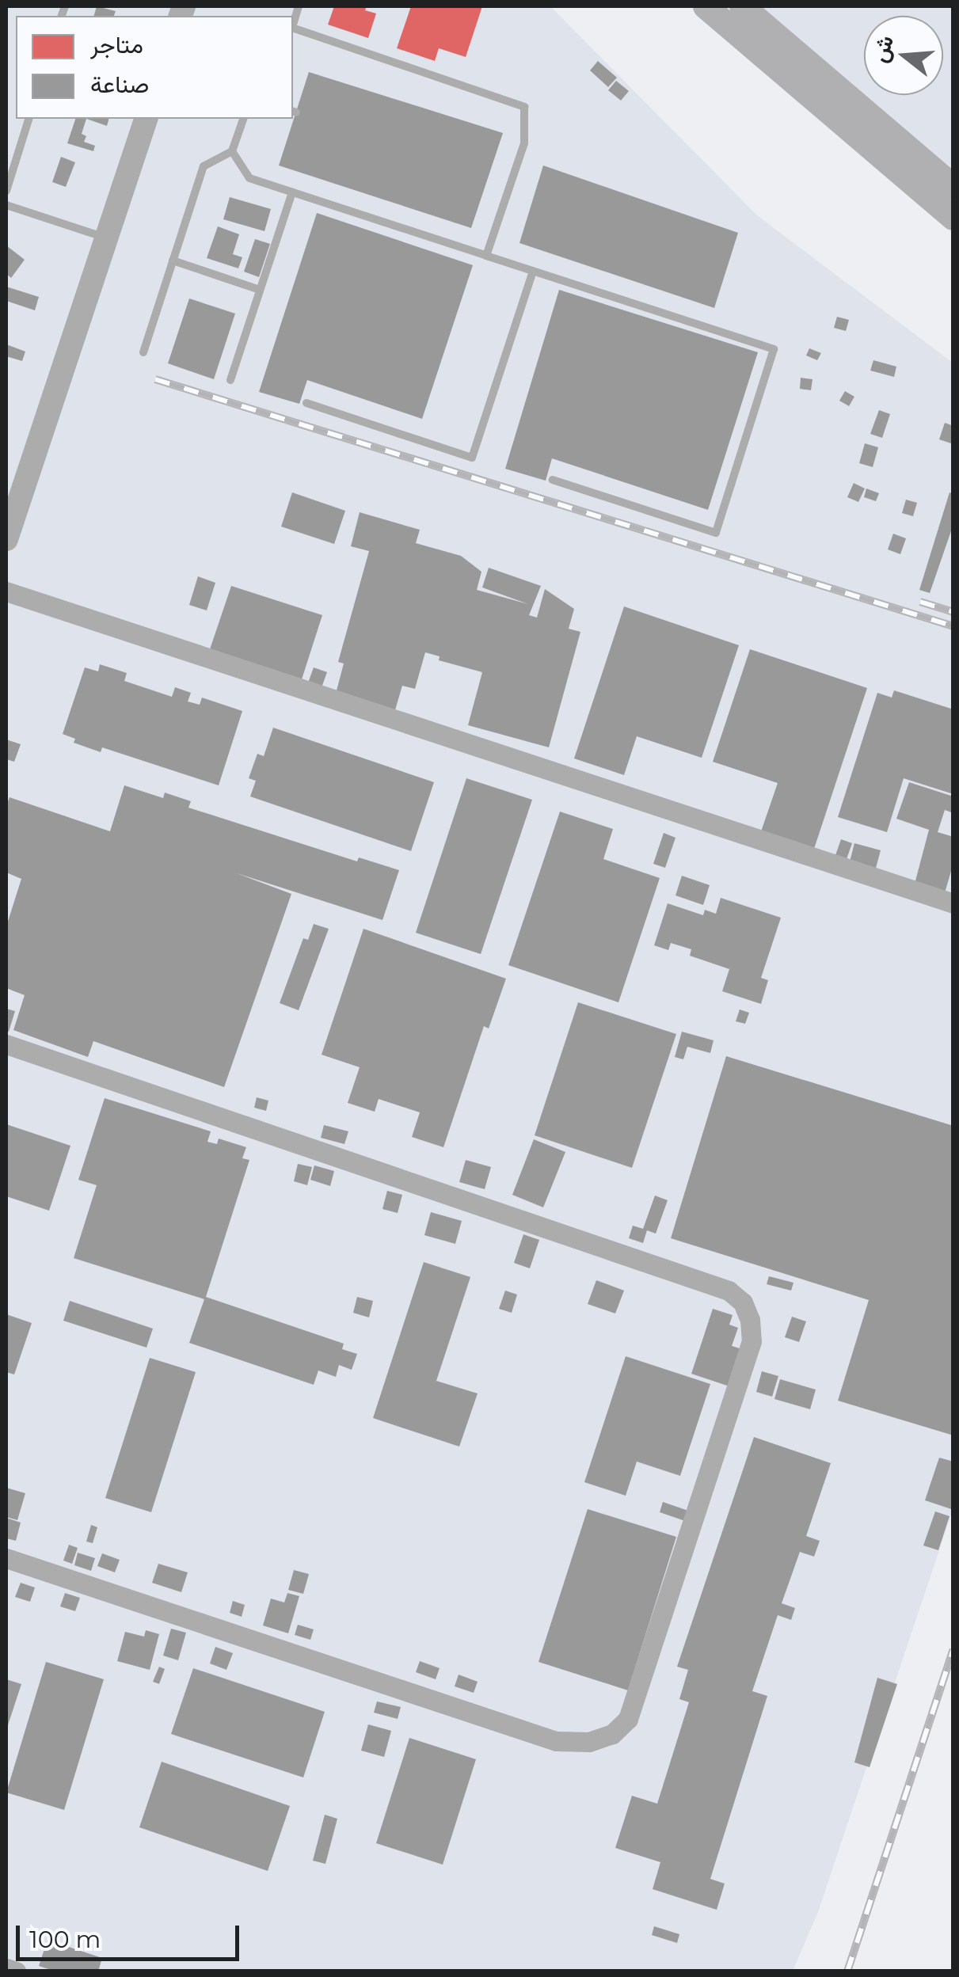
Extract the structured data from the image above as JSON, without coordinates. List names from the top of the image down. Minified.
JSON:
{"legend":["متاجر","صناعة"],"scale_bar":"100 m","north":"left"}
